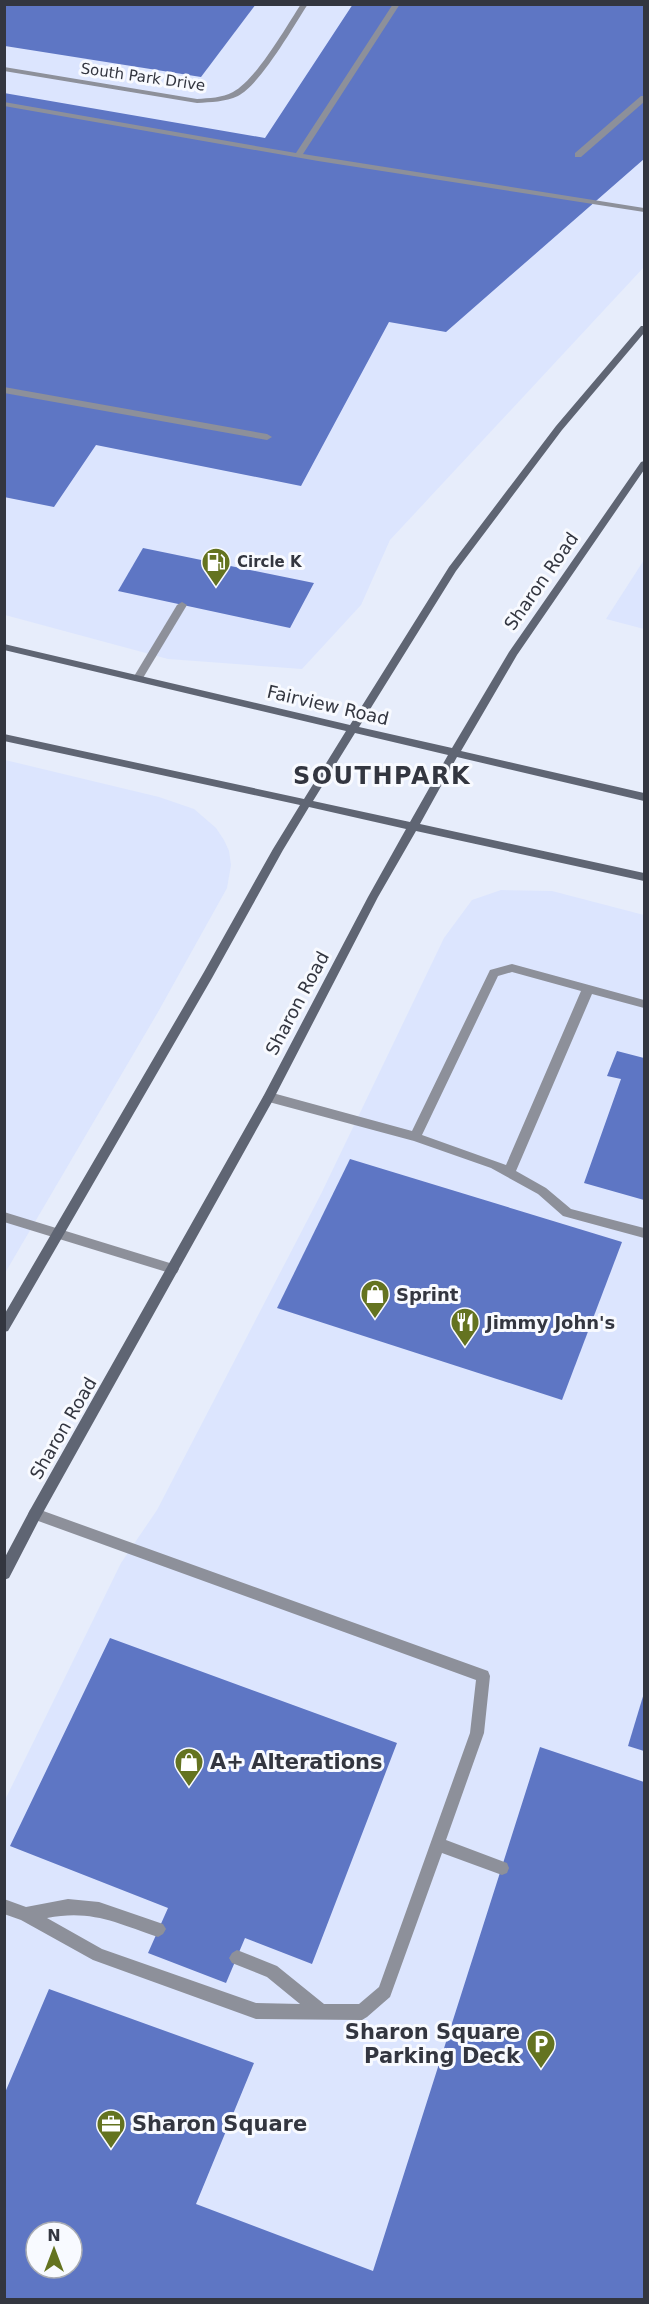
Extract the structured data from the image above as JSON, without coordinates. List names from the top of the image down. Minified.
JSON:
{"streets":{"main road":["Sharon Road","Fairview Road"],"street":["South Park Drive"]},"crossings":[["Sharon Road","Fairview Road"]],"districts":["SOUTHPARK"],"places":{"fuel station":["Circle K"],"shop":["Sprint","A+ Alterations"],"restaurant":["Jimmy John's"],"parking":["Sharon Square Parking Deck"],"office":["Sharon Square"]},"north":"top"}
